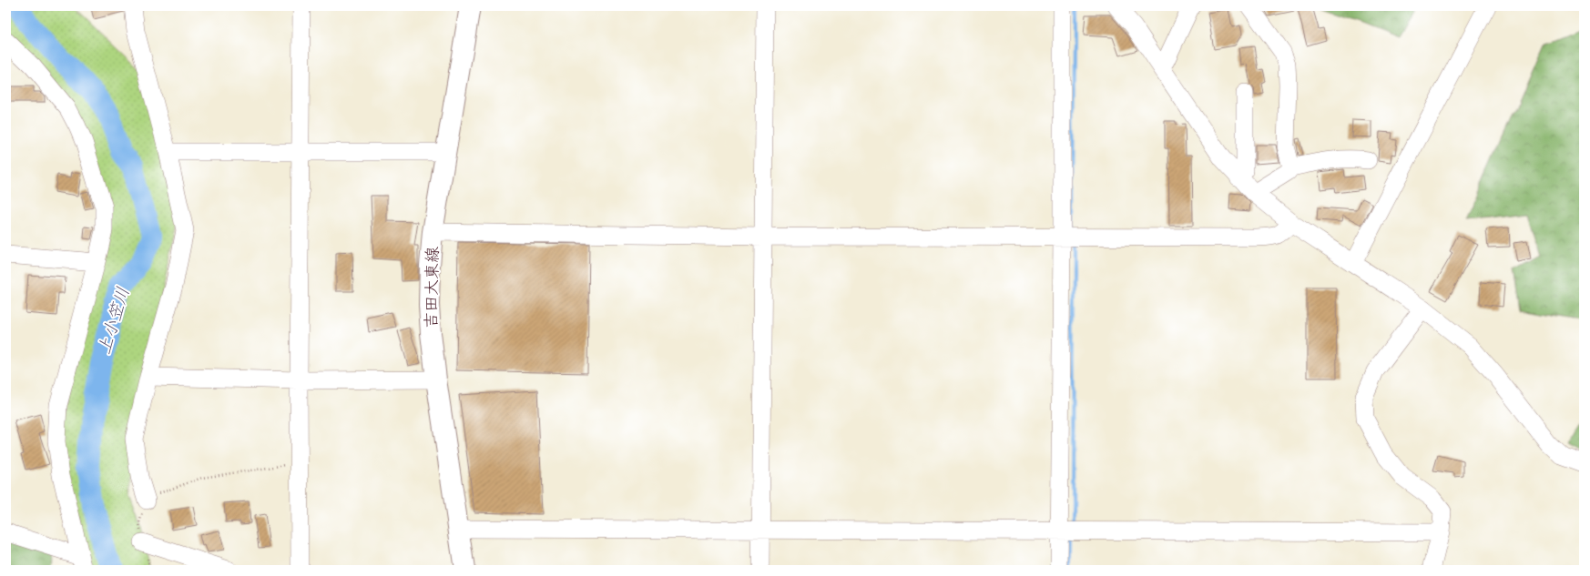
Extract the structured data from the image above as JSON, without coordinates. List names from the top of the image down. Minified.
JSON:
{"streets":{"main road":["吉田大東線"]},"water":["上小笠川"]}
